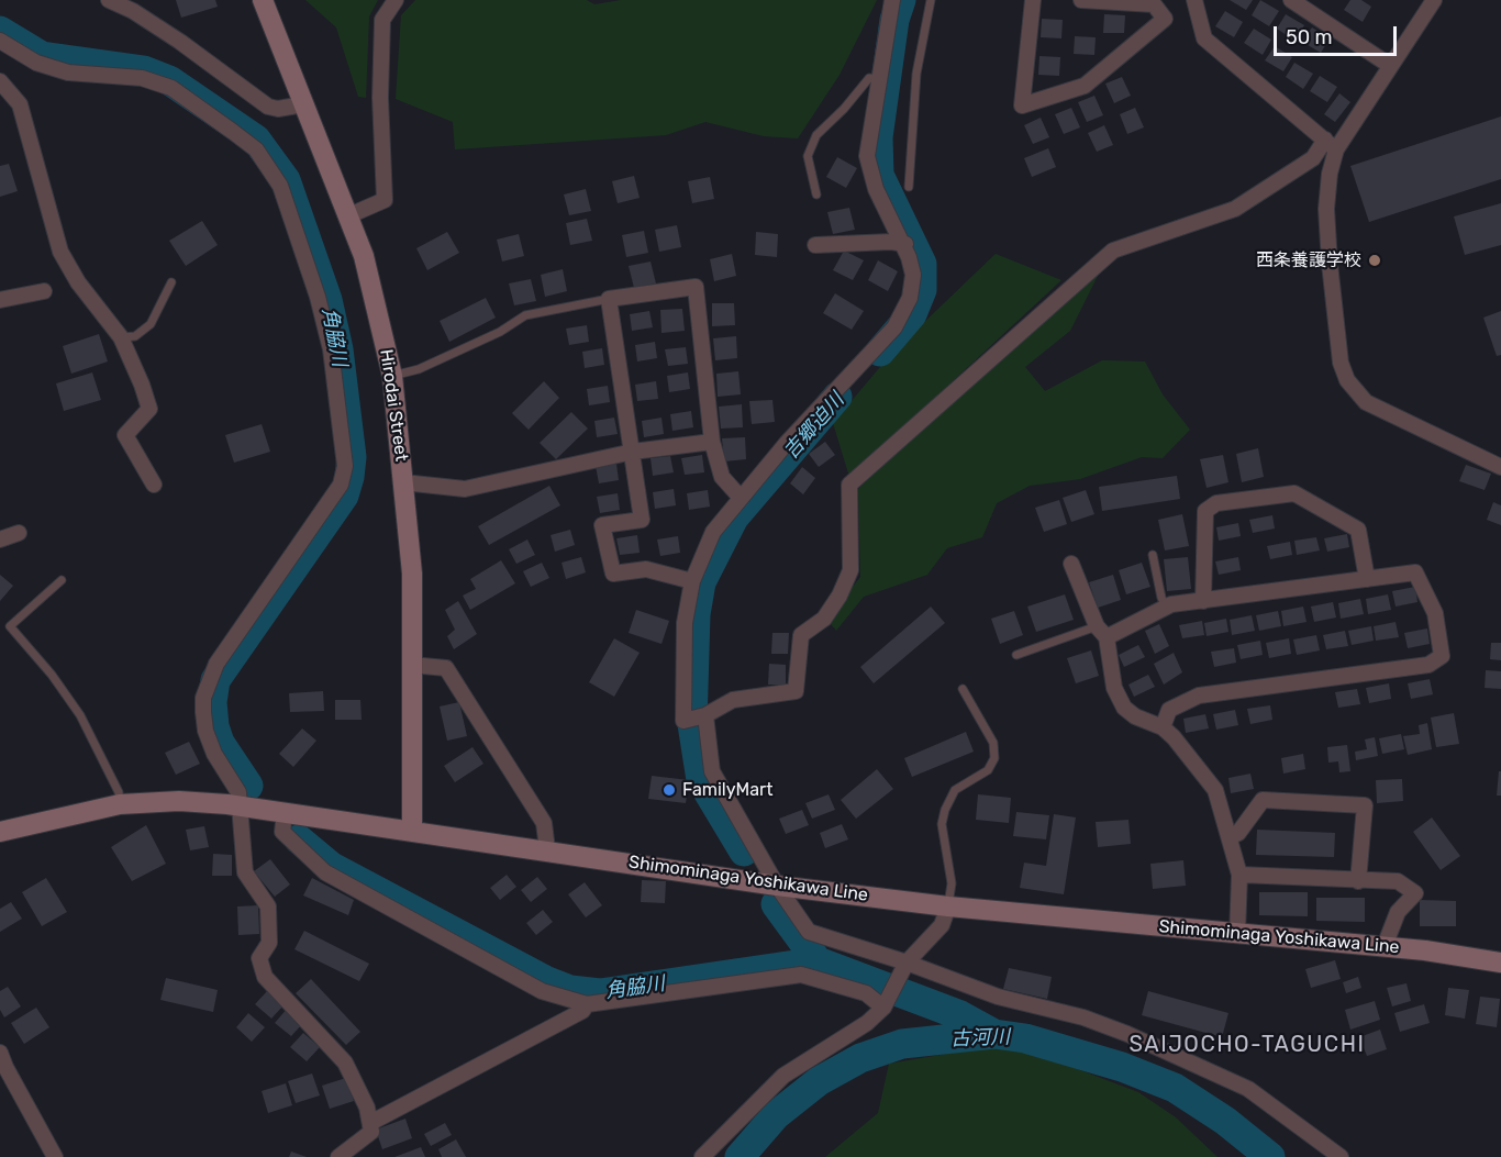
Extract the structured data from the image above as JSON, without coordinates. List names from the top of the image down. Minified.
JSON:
{"streets":{"main road":["Hirodai Street","Shimominaga Yoshikawa Line"]},"crossings":[["Hirodai Street","Shimominaga Yoshikawa Line"]],"districts":["SAIJOCHO-TAGUCHI"],"water":["角脇川","吉郷迫川","古河川"],"places":["西条養護学校","FamilyMart"],"scale_bar":"50 m"}
